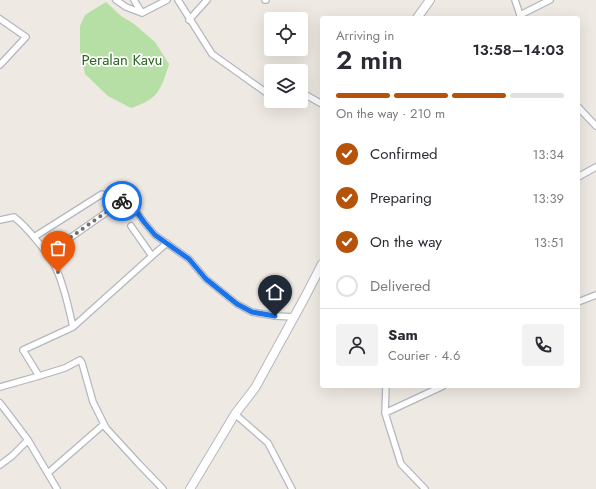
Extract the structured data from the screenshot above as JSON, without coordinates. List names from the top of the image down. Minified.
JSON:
{"parks":["Peralan Kavu"],"page":{"heading":["2 min","Arriving in","13:58–14:03"],"panel":["Sam","Courier · 4.6"],"bar":"On the way · 210 m","list":[["Confirmed","13:34"],["Preparing","13:39"],["On the way","13:51"],"Delivered"]}}
